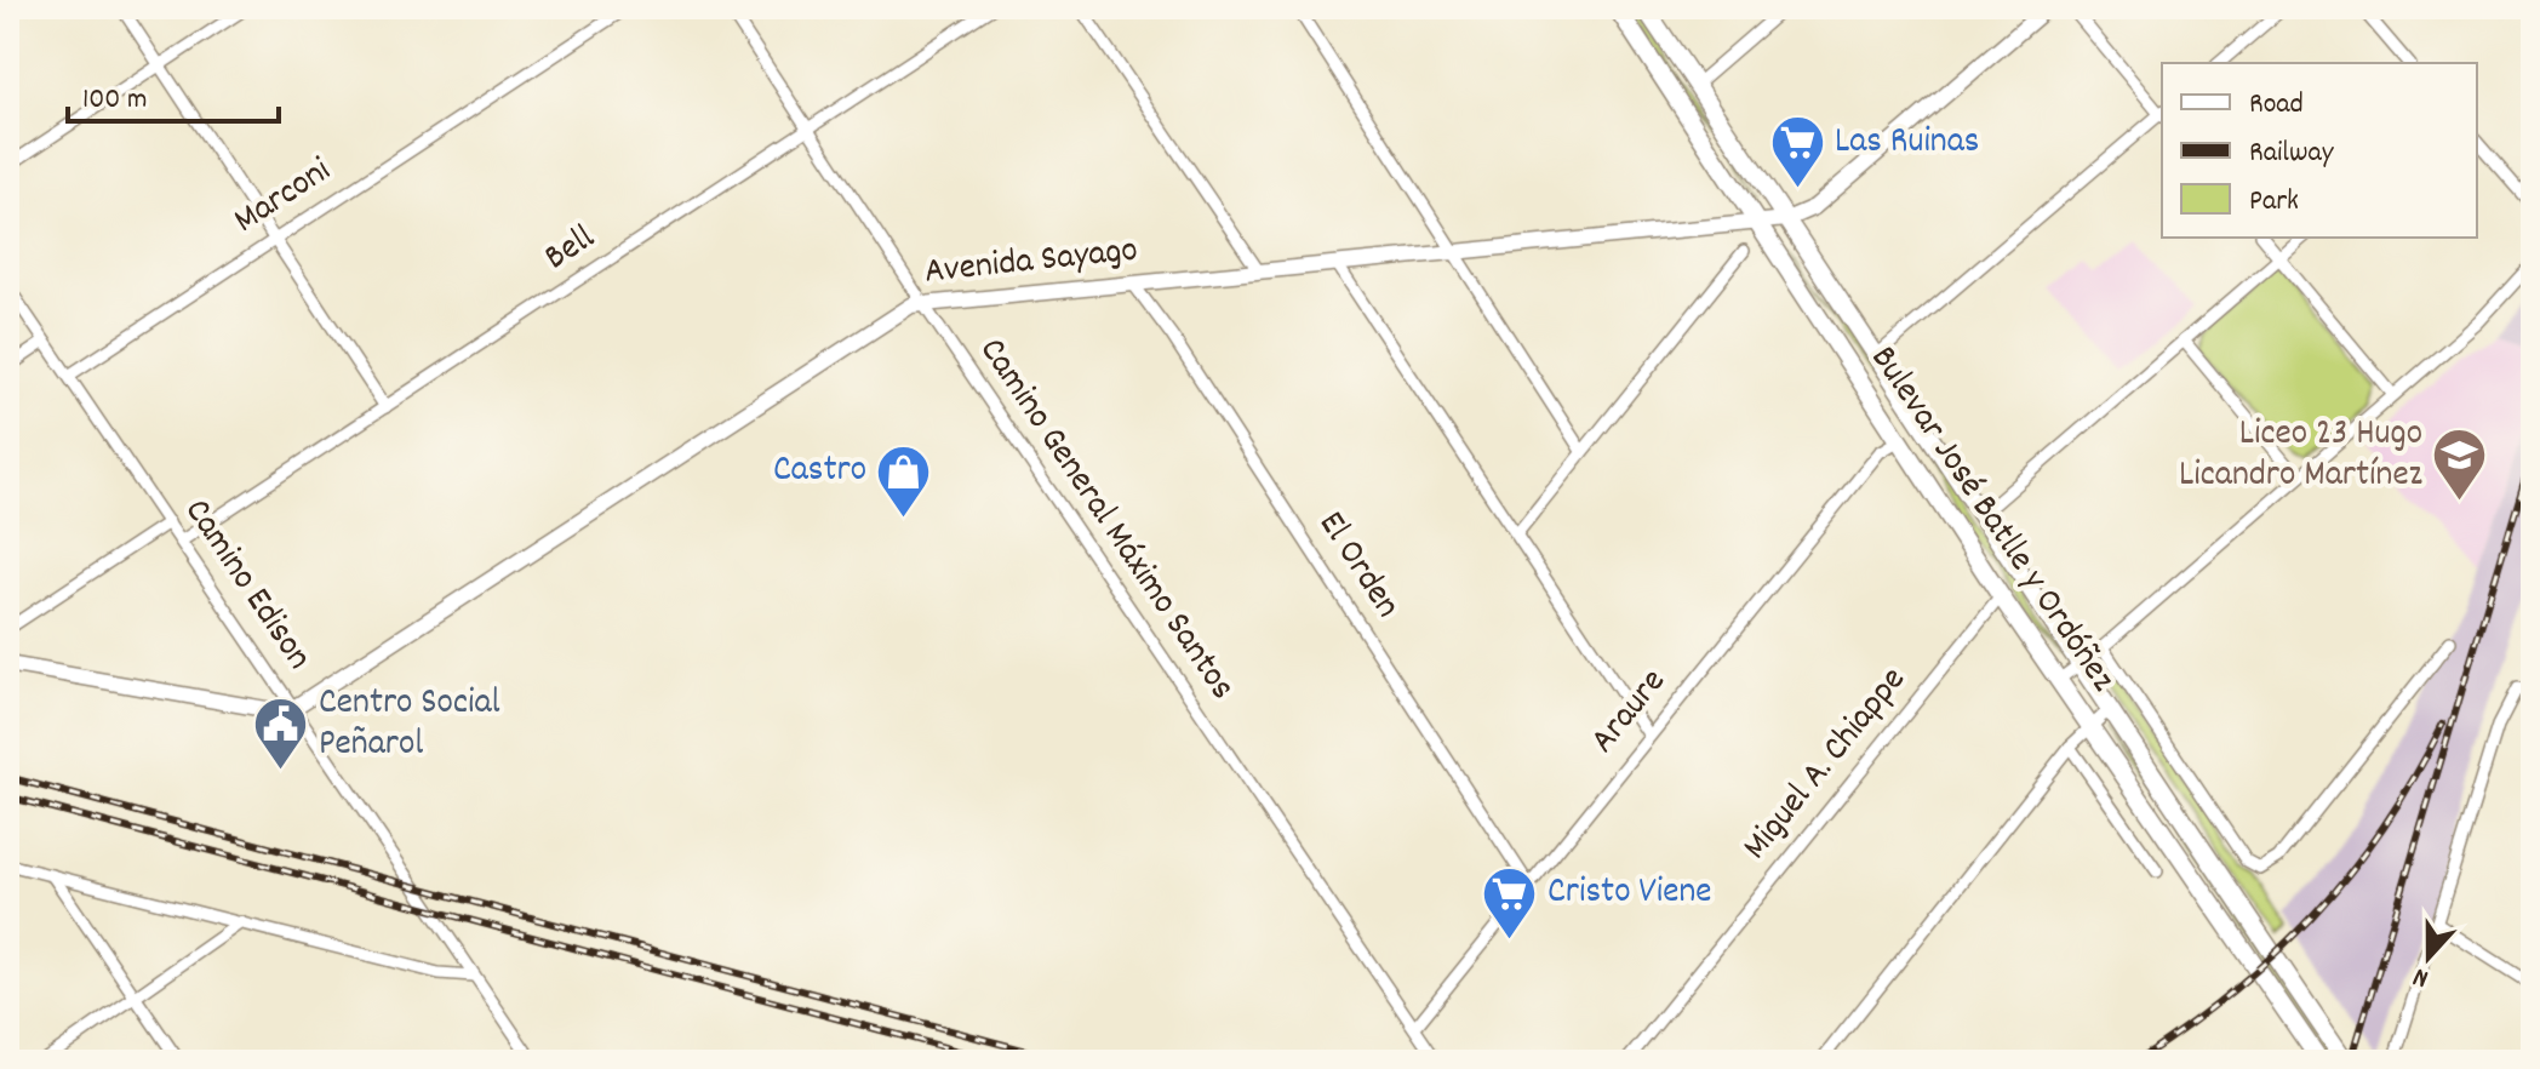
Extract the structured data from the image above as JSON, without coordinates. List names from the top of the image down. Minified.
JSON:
{"streets":{"main road":["Bulevar José Batlle y Ordóñez"],"street":["Marconi","Bell","Avenida Sayago","Camino General Máximo Santos","El Orden","Camino Edison","Araure","Miguel A. Chiappe"]},"crossings":[["Marconi","Camino Edison"],["Bell","Camino General Máximo Santos"],["Bell","Camino Edison"],["Avenida Sayago","Camino General Máximo Santos"],["Avenida Sayago","Bulevar José Batlle y Ordóñez"],["Avenida Sayago","El Orden"],["Avenida Sayago","Camino Edison"],["Camino General Máximo Santos","Araure"],["Bulevar José Batlle y Ordóñez","Araure"],["Bulevar José Batlle y Ordóñez","Miguel A. Chiappe"],["El Orden","Araure"]],"places":{"supermarket":["Las Ruinas","Cristo Viene"],"school or university":["Liceo 23 Hugo Licandro Martínez"],"shop":["Castro"],"public building":["Centro Social Peñarol"]},"legend":["Road","Railway","Park"],"scale_bar":"100 m","north":"bottom"}
